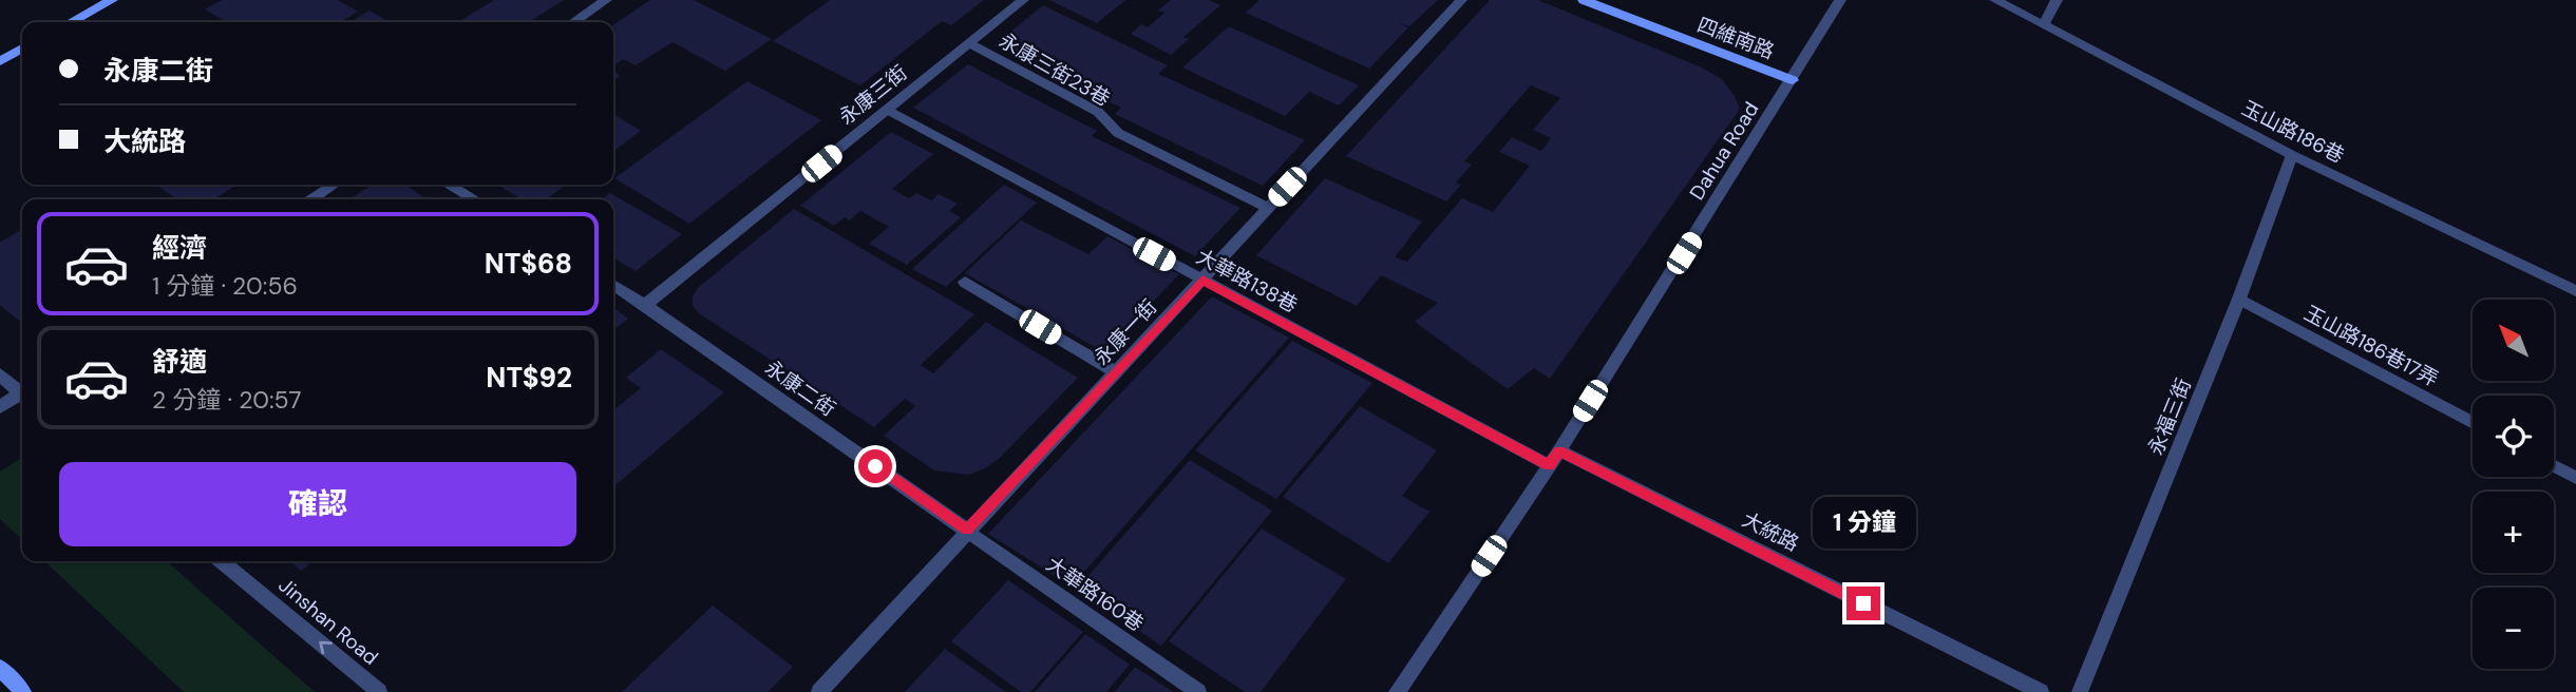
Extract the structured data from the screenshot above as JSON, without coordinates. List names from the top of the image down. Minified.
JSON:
{"streets":{"street":["四維南路","永康三街23巷","永康三街","玉山路186巷","Dahua Road","大華路138巷","永康一街","玉山路186巷17弄","永康二街","永福三街","大統路","大華路160巷","Jinshan Road"]},"crossings":[["四維南路","Dahua Road"],["永康三街23巷","永康三街"],["永康三街23巷","永康一街"],["永康三街","大華路138巷"],["永康三街","永康二街"],["玉山路186巷","永福三街"],["Dahua Road","大華路138巷"],["Dahua Road","大統路"],["大華路138巷","永康一街"],["永康一街","永康二街"],["永康一街","大華路160巷"],["玉山路186巷17弄","永福三街"],["永康二街","大華路160巷"]],"one_way":["Jinshan Road"],"north":"top left","page":{"banner":["永康二街","大統路"],"list":[{"name":"經濟","note":"1 分鐘 · 20:56","value":"NT$68"},{"name":"舒適","note":"2 分鐘 · 20:57","value":"NT$92"}],"map_buttons":["+","−"],"buttons":"確認","bubble":"1 分鐘"}}
